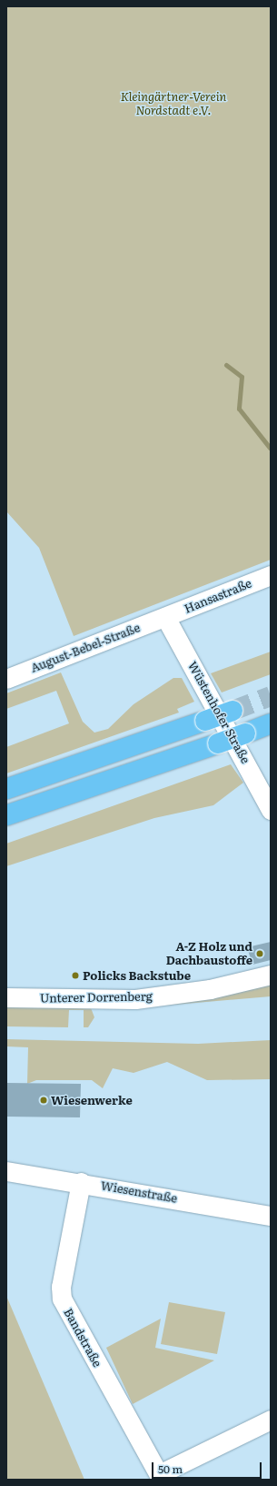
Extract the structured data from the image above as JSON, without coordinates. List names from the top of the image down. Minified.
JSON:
{"streets":{"street":["Hansastraße","August-Bebel-Straße","Wüstenhofer Straße","Unterer Dorrenberg","Wiesenstraße","Bandstraße"]},"crossings":[["Hansastraße","August-Bebel-Straße"],["Hansastraße","Wüstenhofer Straße"],["August-Bebel-Straße","Wüstenhofer Straße"],["Wiesenstraße","Bandstraße"]],"parks":["Kleingärtner-Verein Nordstadt e.V."],"places":["A-Z Holz und Dachbaustoffe","Policks Backstube","Wiesenwerke"],"scale_bar":"50 m"}
